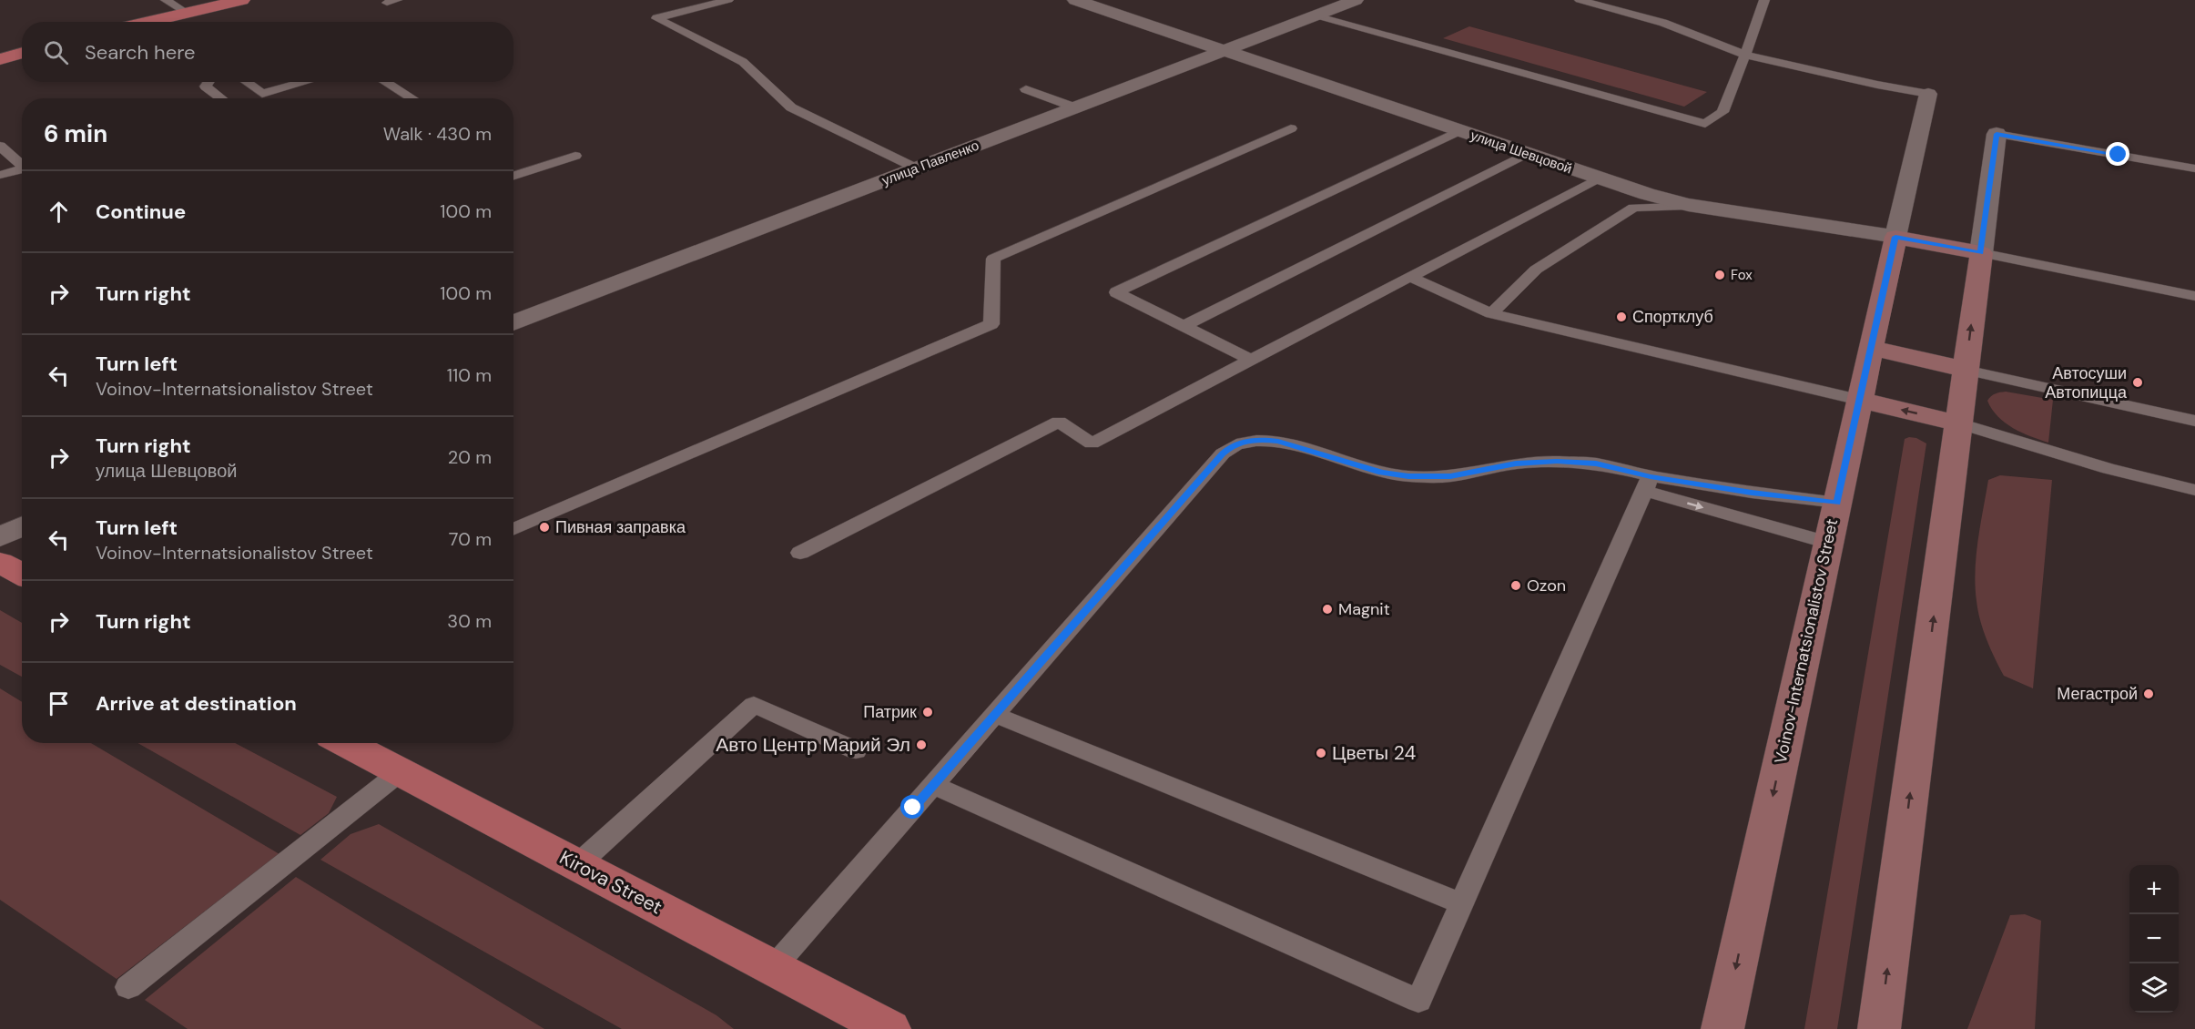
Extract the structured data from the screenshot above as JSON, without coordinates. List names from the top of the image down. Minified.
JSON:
{"streets":{"main road":["Kirova Street"],"street":["улица Шевцовой","улица Павленко","Voinov-Internatsionalistov Street"]},"crossings":[["улица Шевцовой","улица Павленко"],["улица Шевцовой","Voinov-Internatsionalistov Street"]],"places":["Fox","Спортклуб","Автосуши Автопицца","Пивная заправка","Ozon","Magnit","Мегастрой","Патрик","Авто Центр Марий Эл","Цветы 24"],"page":{"search":"Search here","heading":["6 min","Walk · 430 m"],"list":[["Continue","100 m"],["Turn right","100 m"],["Turn left","Voinov-Internatsionalistov Street","110 m"],["Turn right","улица Шевцовой","20 m"],["Turn left","Voinov-Internatsionalistov Street","70 m"],["Turn right","30 m"],"Arrive at destination"],"map_buttons":["+","−"]}}
